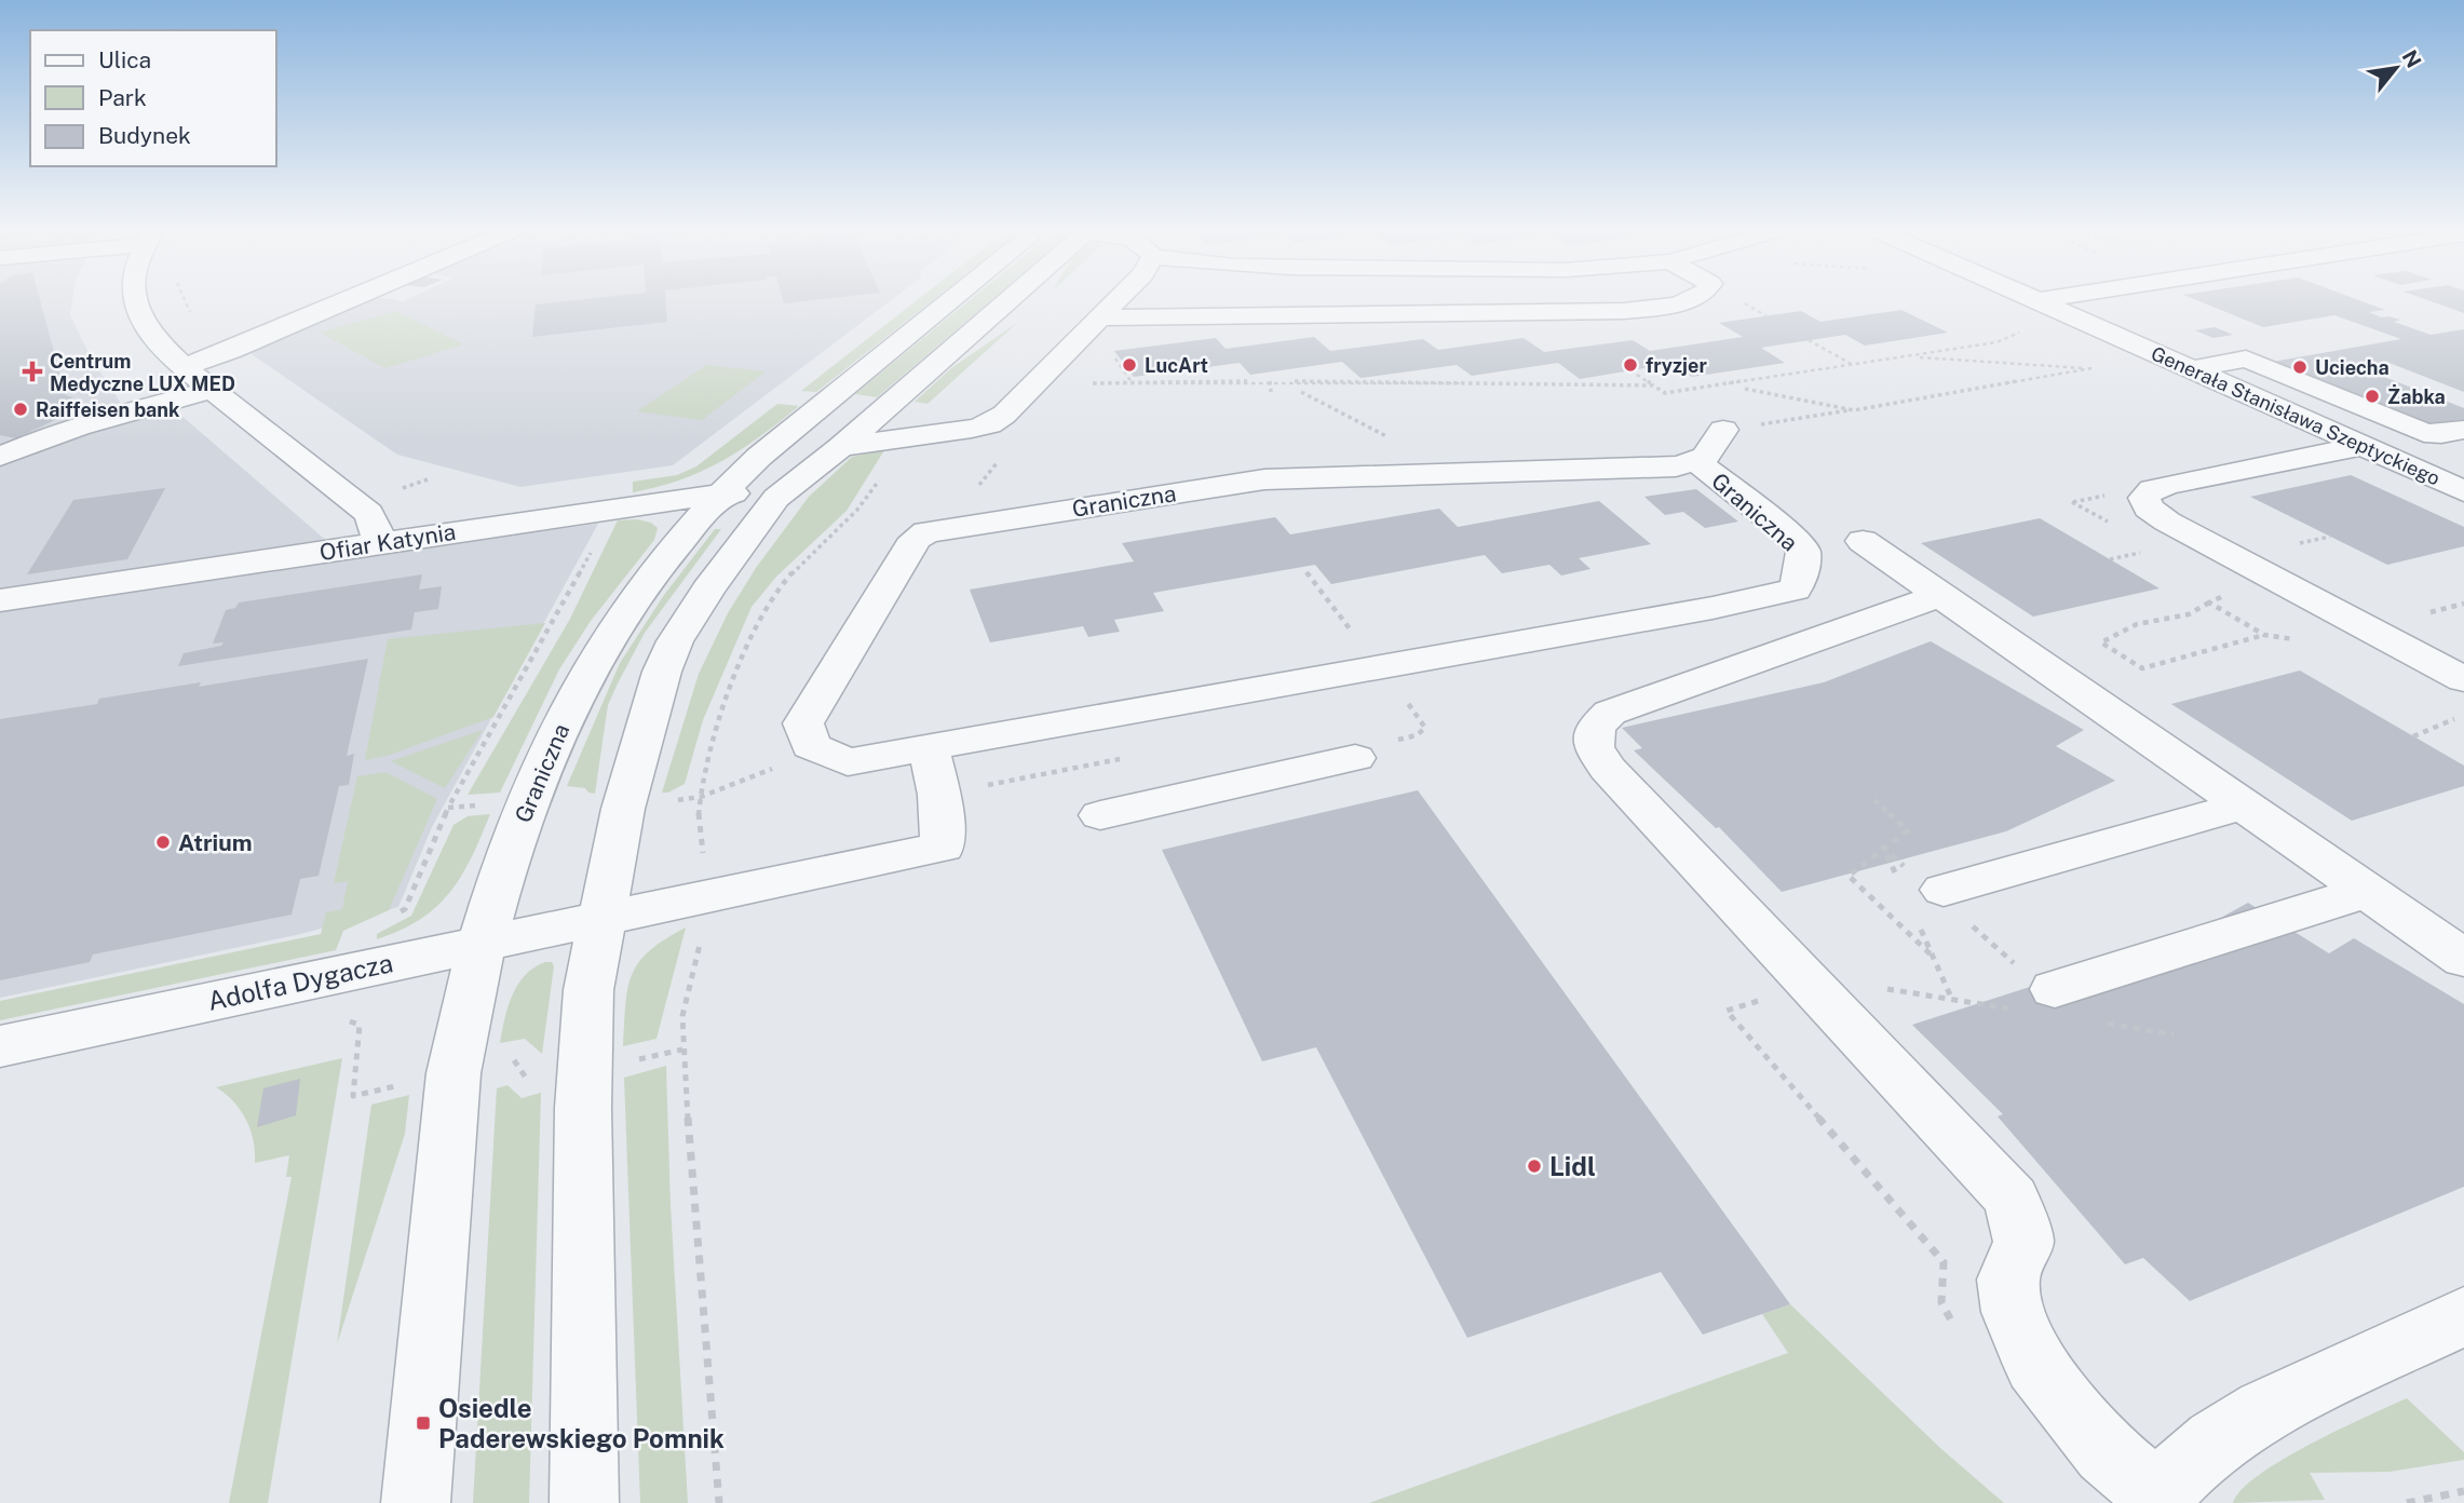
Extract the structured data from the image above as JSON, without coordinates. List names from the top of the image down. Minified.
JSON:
{"streets":{"street":["Generała Stanisława Szeptyckiego","Graniczna","Ofiar Katynia","Adolfa Dygacza"]},"crossings":[["Graniczna","Ofiar Katynia"],["Graniczna","Adolfa Dygacza"]],"places":{"other":["LucArt","fryzjer","Uciecha","Żabka","Raiffeisen bank","Atrium","Lidl"],"health":["Centrum Medyczne LUX MED"],"transit":["Osiedle Paderewskiego Pomnik"]},"legend":["Ulica","Park","Budynek"],"north":"top right"}
